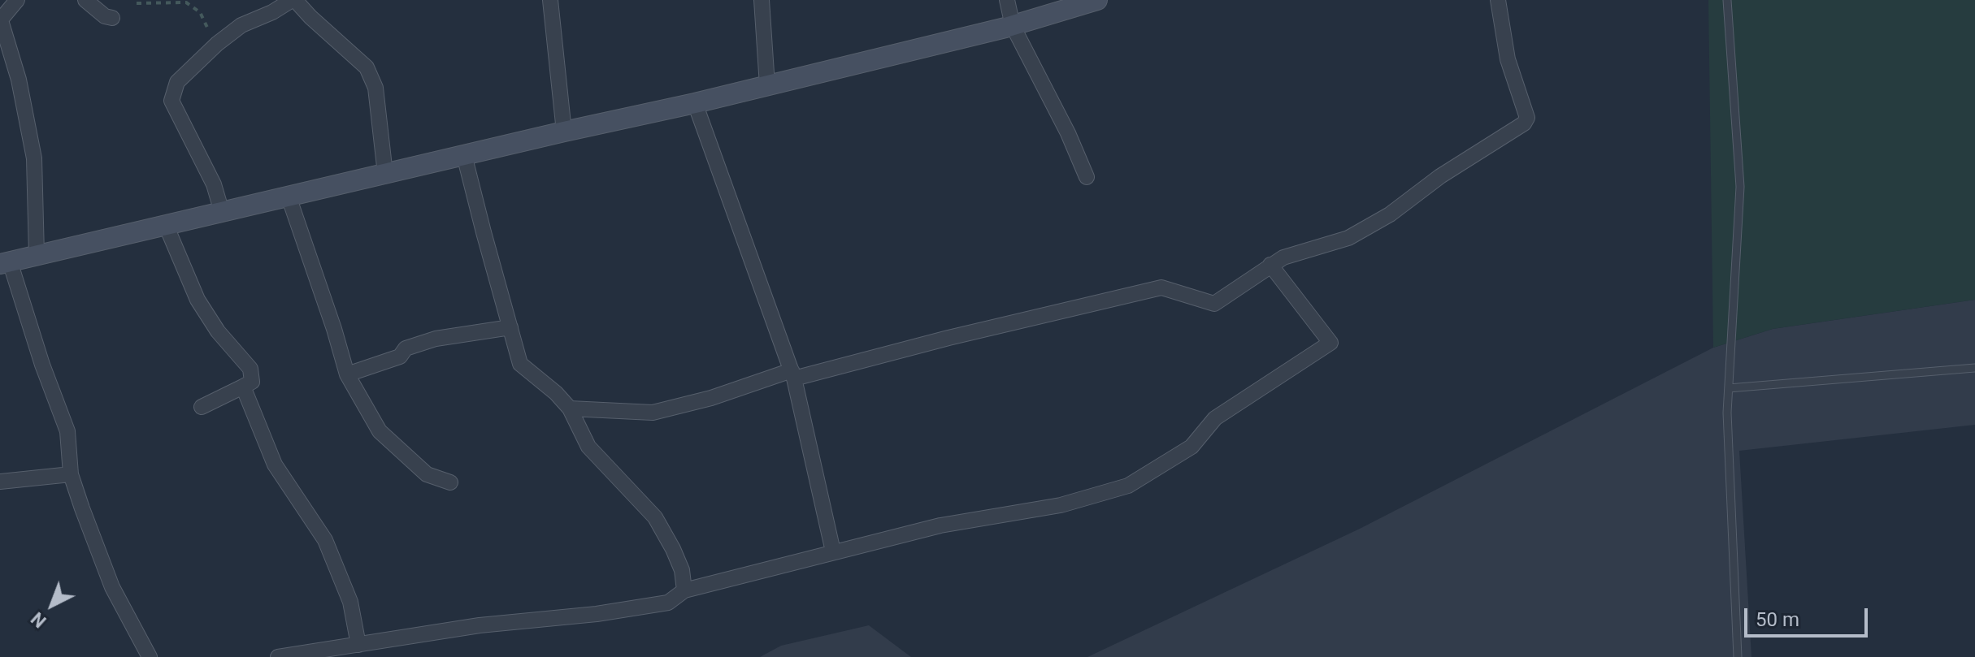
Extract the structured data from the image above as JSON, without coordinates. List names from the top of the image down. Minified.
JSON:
{"scale_bar":"50 m","north":"bottom left"}
